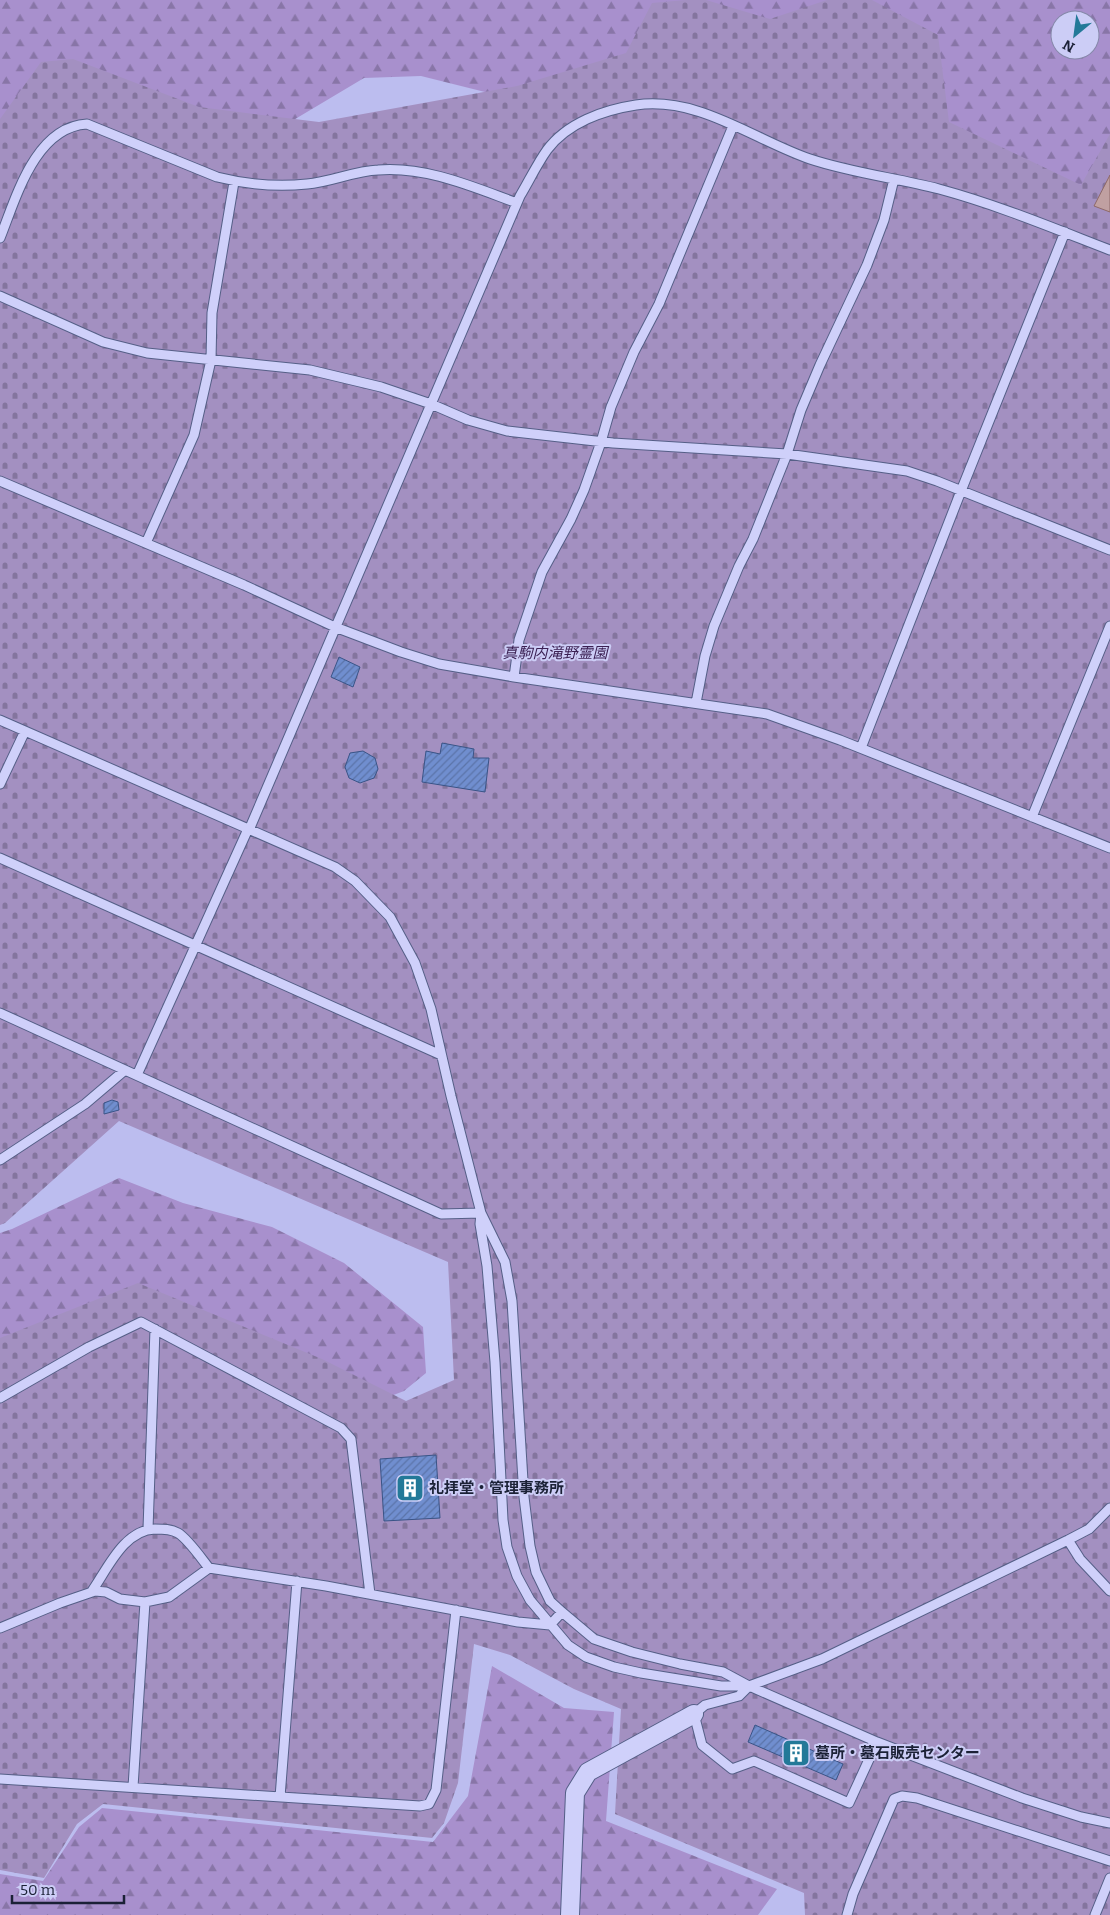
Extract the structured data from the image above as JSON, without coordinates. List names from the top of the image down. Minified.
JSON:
{"parks":["真駒内滝野霊園"],"places":{"building":["礼拝堂・管理事務所","墓所・墓石販売センター"]},"scale_bar":"50 m","north":"bottom left"}
